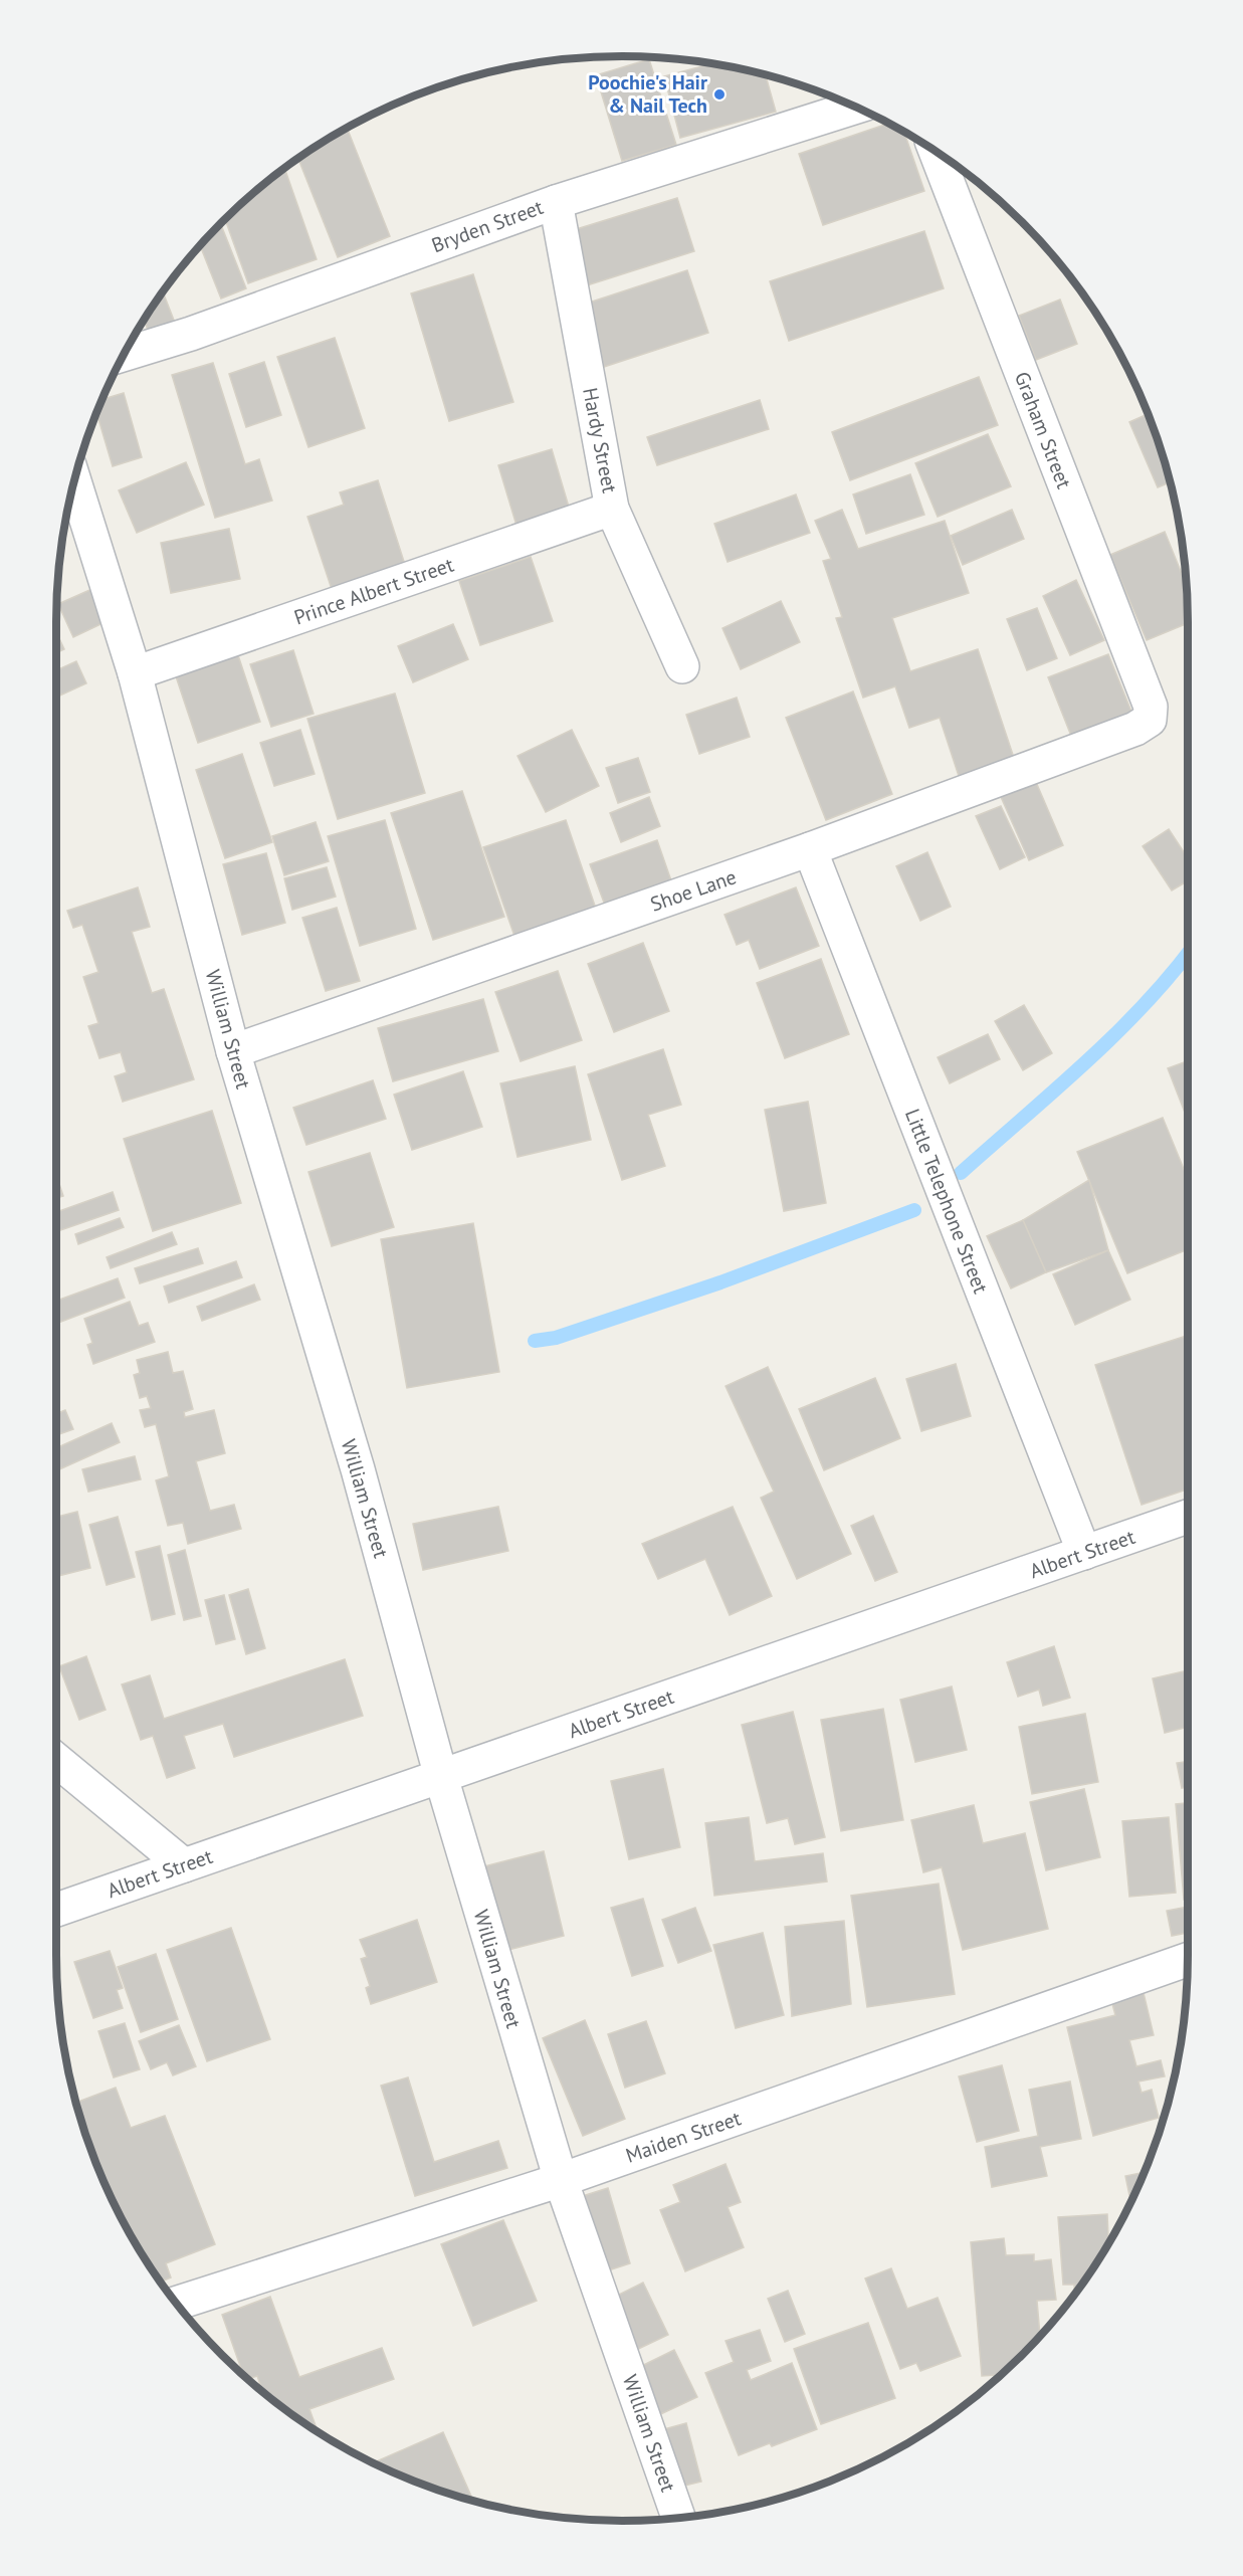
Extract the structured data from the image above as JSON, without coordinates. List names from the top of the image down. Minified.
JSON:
{"streets":{"street":["Bryden Street","Graham Street","Hardy Street","Prince Albert Street","Shoe Lane","William Street","Little Telephone Street","Albert Street","Maiden Street"]},"crossings":[["Bryden Street","Hardy Street"],["Graham Street","Shoe Lane"],["Hardy Street","Prince Albert Street"],["Prince Albert Street","William Street"],["Shoe Lane","William Street"],["Shoe Lane","Little Telephone Street"],["William Street","Albert Street"],["William Street","Maiden Street"],["Little Telephone Street","Albert Street"]],"places":["Poochie's Hair & Nail Tech"]}
